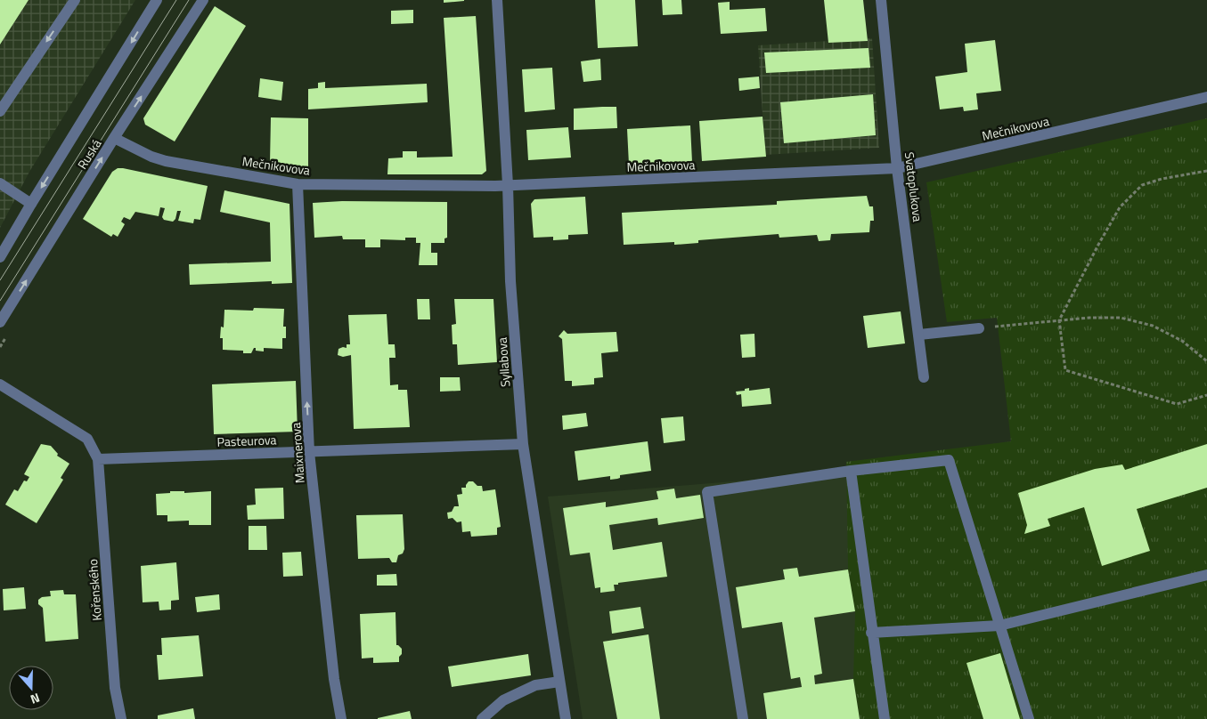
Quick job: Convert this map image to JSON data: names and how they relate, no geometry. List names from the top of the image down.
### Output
{
  "streets": {
    "street": [
      "Mečnikovova",
      "Ruská",
      "Svatoplukova",
      "Syllabova",
      "Pasteurova",
      "Maixnerova",
      "Kořenského"
    ]
  },
  "crossings": [
    ["Mečnikovova", "Ruská"],
    ["Mečnikovova", "Svatoplukova"],
    ["Mečnikovova", "Syllabova"],
    ["Mečnikovova", "Maixnerova"],
    ["Syllabova", "Pasteurova"],
    ["Pasteurova", "Maixnerova"],
    ["Pasteurova", "Kořenského"]
  ],
  "one_way": ["Maixnerova"],
  "north": "bottom"
}
